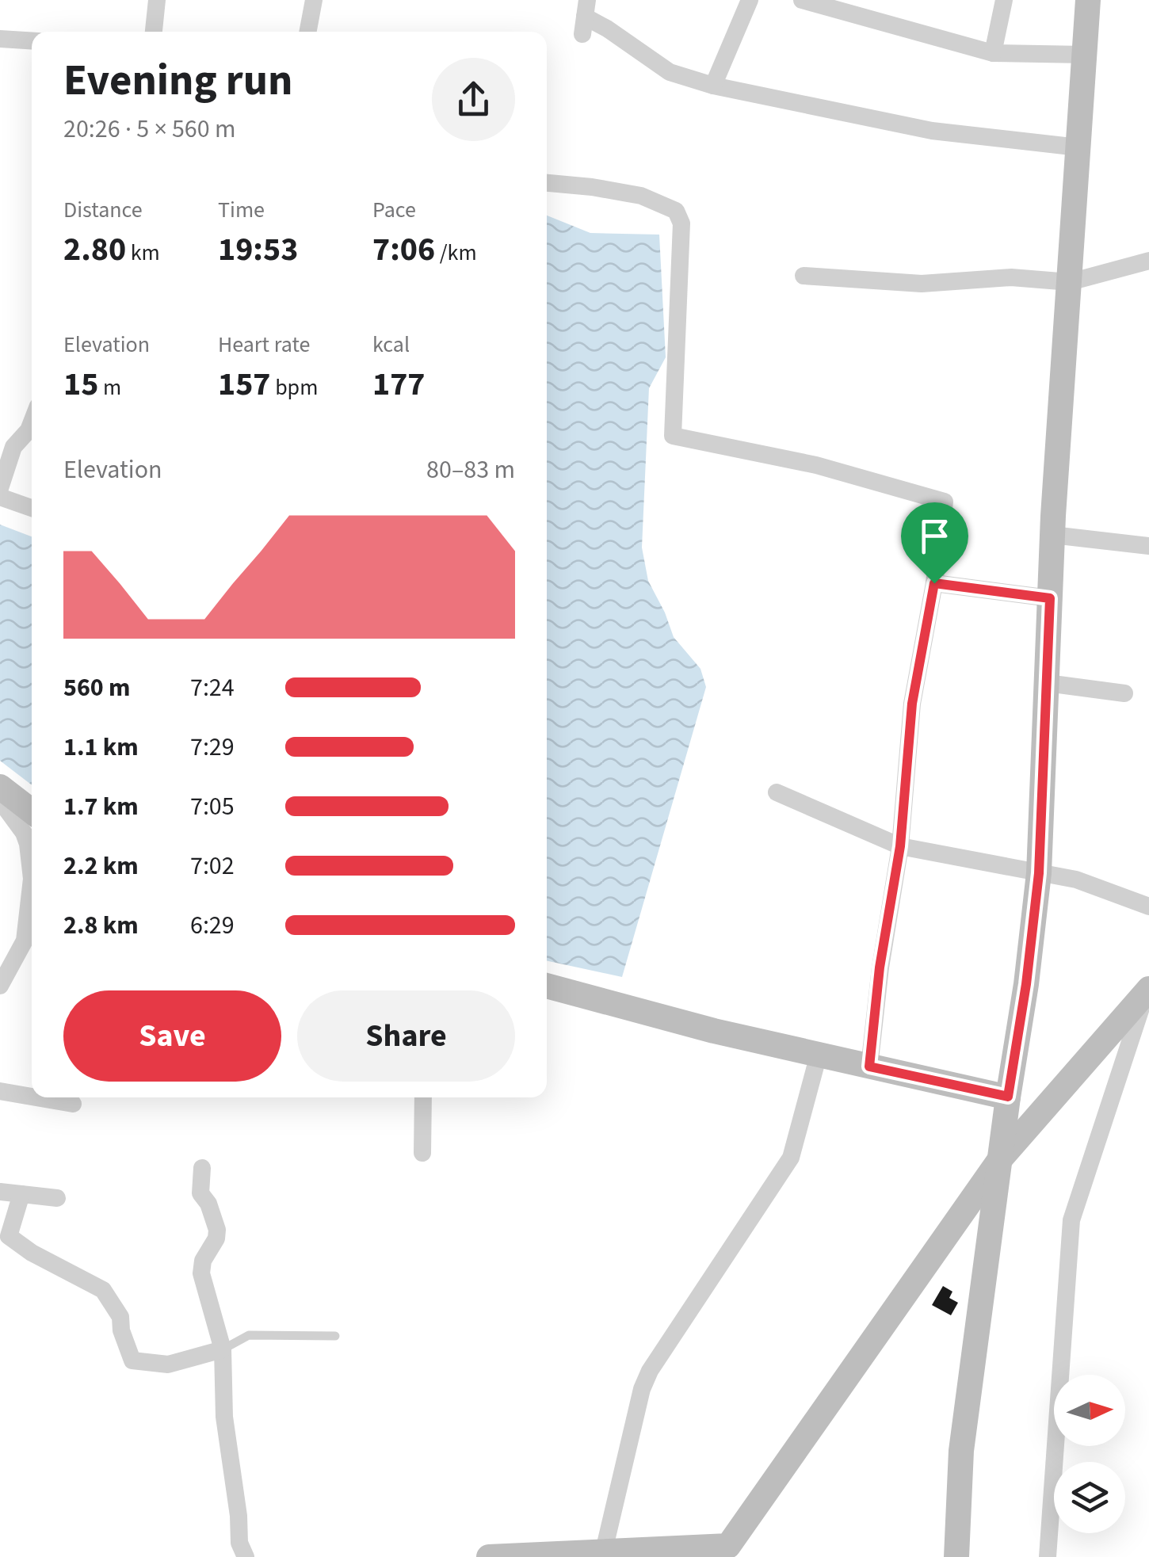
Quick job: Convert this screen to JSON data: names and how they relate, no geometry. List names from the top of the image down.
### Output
{
  "north": "right",
  "page": {
    "heading": ["Evening run", "20:26 · 5 × 560 m"],
    "stats": [
      ["Distance", "2.80 km"],
      ["Time", "19:53"],
      ["Pace", "7:06 /km"],
      ["Elevation", "15 m"],
      ["Heart rate", "157 bpm"],
      ["kcal", "177"]
    ],
    "chart": ["Elevation", "80–83 m"],
    "list": [
      {
        "name": "560 m",
        "note": "7:24"
      },
      {
        "name": "1.1 km",
        "note": "7:29"
      },
      {
        "name": "1.7 km",
        "note": "7:05"
      },
      {
        "name": "2.2 km",
        "note": "7:02"
      },
      {
        "name": "2.8 km",
        "note": "6:29"
      }
    ],
    "buttons": ["Save", "Share"]
  }
}
